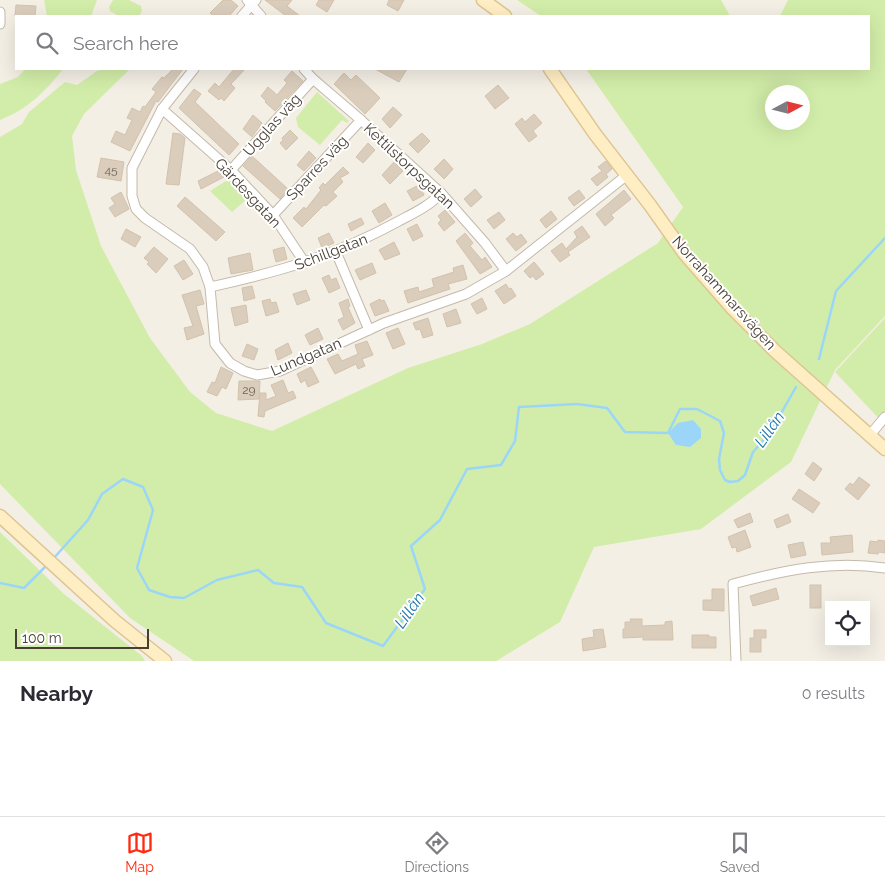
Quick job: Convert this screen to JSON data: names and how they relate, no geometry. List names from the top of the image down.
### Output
{
  "streets": {
    "street": [
      "Ugglas väg",
      "Kettilstorpsgatan",
      "Sparres väg",
      "Gärdesgatan",
      "Schillgatan",
      "Norrahammarsvägen",
      "Lundgatan"
    ]
  },
  "crossings": [
    ["Ugglas väg", "Kettilstorpsgatan"],
    ["Ugglas väg", "Gärdesgatan"],
    ["Kettilstorpsgatan", "Sparres väg"],
    ["Kettilstorpsgatan", "Schillgatan"],
    ["Kettilstorpsgatan", "Lundgatan"],
    ["Sparres väg", "Gärdesgatan"],
    ["Gärdesgatan", "Schillgatan"],
    ["Gärdesgatan", "Lundgatan"],
    ["Schillgatan", "Lundgatan"],
    ["Norrahammarsvägen", "Lundgatan"]
  ],
  "water": ["Lillån"],
  "house_numbers": ["45", "29"],
  "scale_bar": "100 m",
  "north": "right",
  "page": {
    "search": "Search here",
    "scale": "100 m",
    "heading": ["Nearby", "0 results"],
    "nav": ["Map", "Directions", "Saved"]
  }
}
